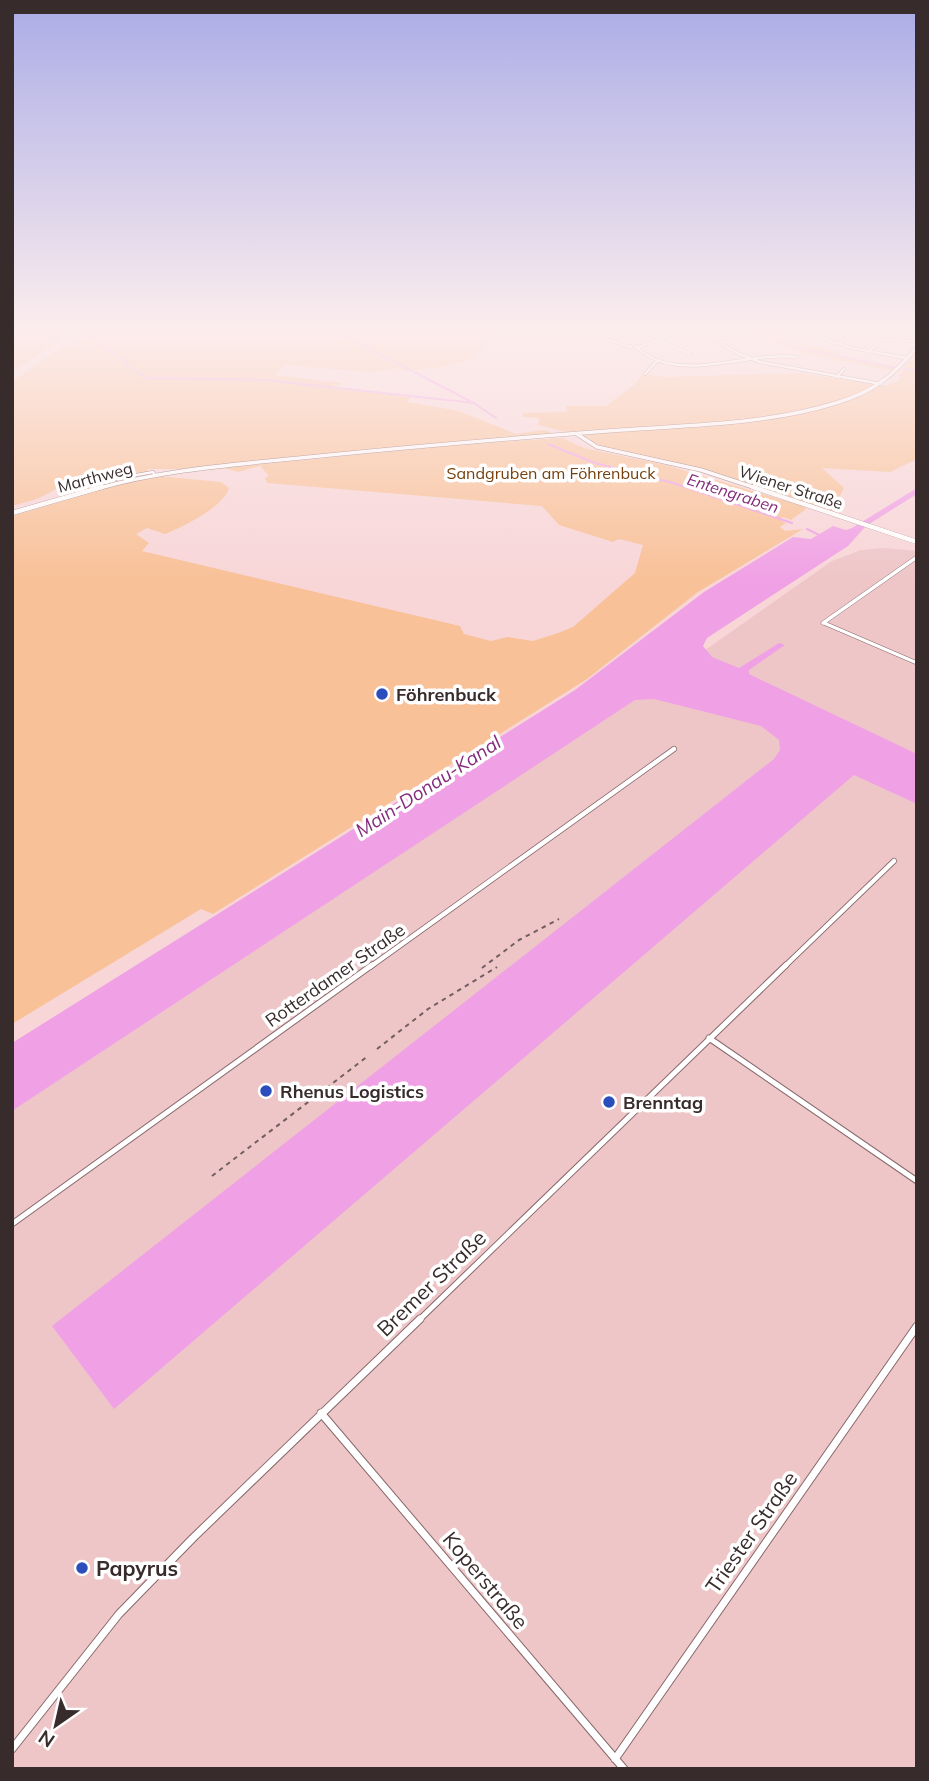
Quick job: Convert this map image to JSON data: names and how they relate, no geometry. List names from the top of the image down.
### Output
{
  "streets": {
    "main road": ["Marthweg", "Wiener Straße"],
    "street": [
      "Rotterdamer Straße",
      "Bremer Straße",
      "Triester Straße",
      "Koperstraße"
    ]
  },
  "crossings": [
    ["Marthweg", "Wiener Straße"],
    ["Bremer Straße", "Koperstraße"],
    ["Triester Straße", "Koperstraße"]
  ],
  "water": ["Entengraben", "Main-Donau-Kanal"],
  "parks": ["Sandgruben am Föhrenbuck"],
  "places": [
    "Föhrenbuck",
    "Rhenus Logistics",
    "Brenntag",
    "Papyrus"
  ],
  "north": "bottom left"
}
